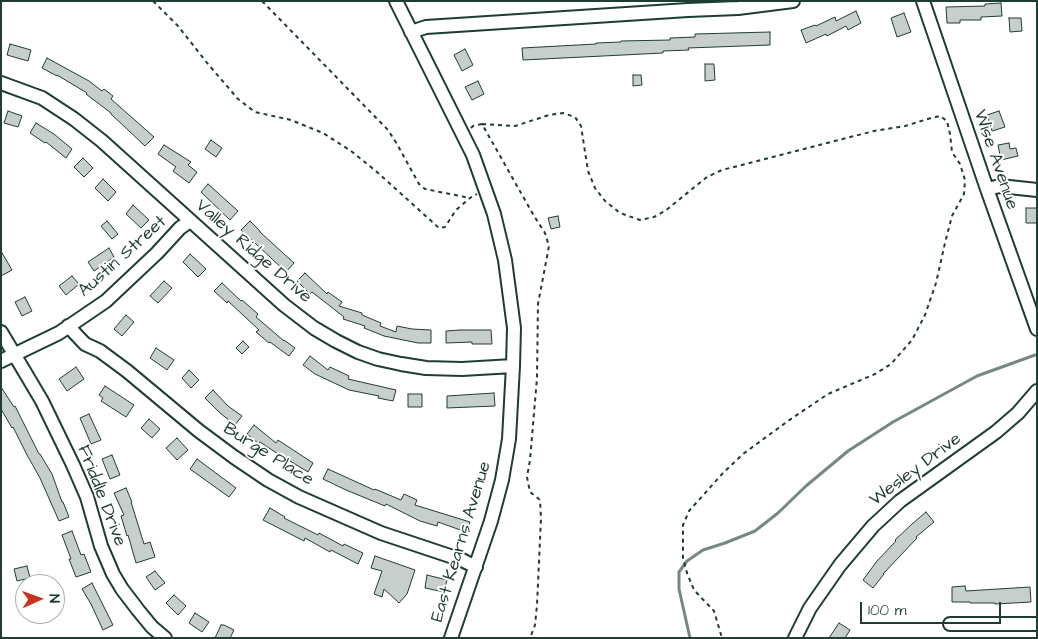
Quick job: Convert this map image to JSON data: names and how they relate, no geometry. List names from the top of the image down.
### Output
{
  "streets": {
    "street": [
      "Wise Avenue",
      "Valley Ridge Drive",
      "Austin Street",
      "Burge Place",
      "Wesley Drive",
      "Friddle Drive",
      "East Kearns Avenue"
    ]
  },
  "crossings": [
    ["Valley Ridge Drive", "Austin Street"],
    ["Valley Ridge Drive", "East Kearns Avenue"],
    ["Austin Street", "Burge Place"],
    ["Austin Street", "Friddle Drive"],
    ["Burge Place", "East Kearns Avenue"]
  ],
  "scale_bar": "100 m",
  "north": "right"
}
